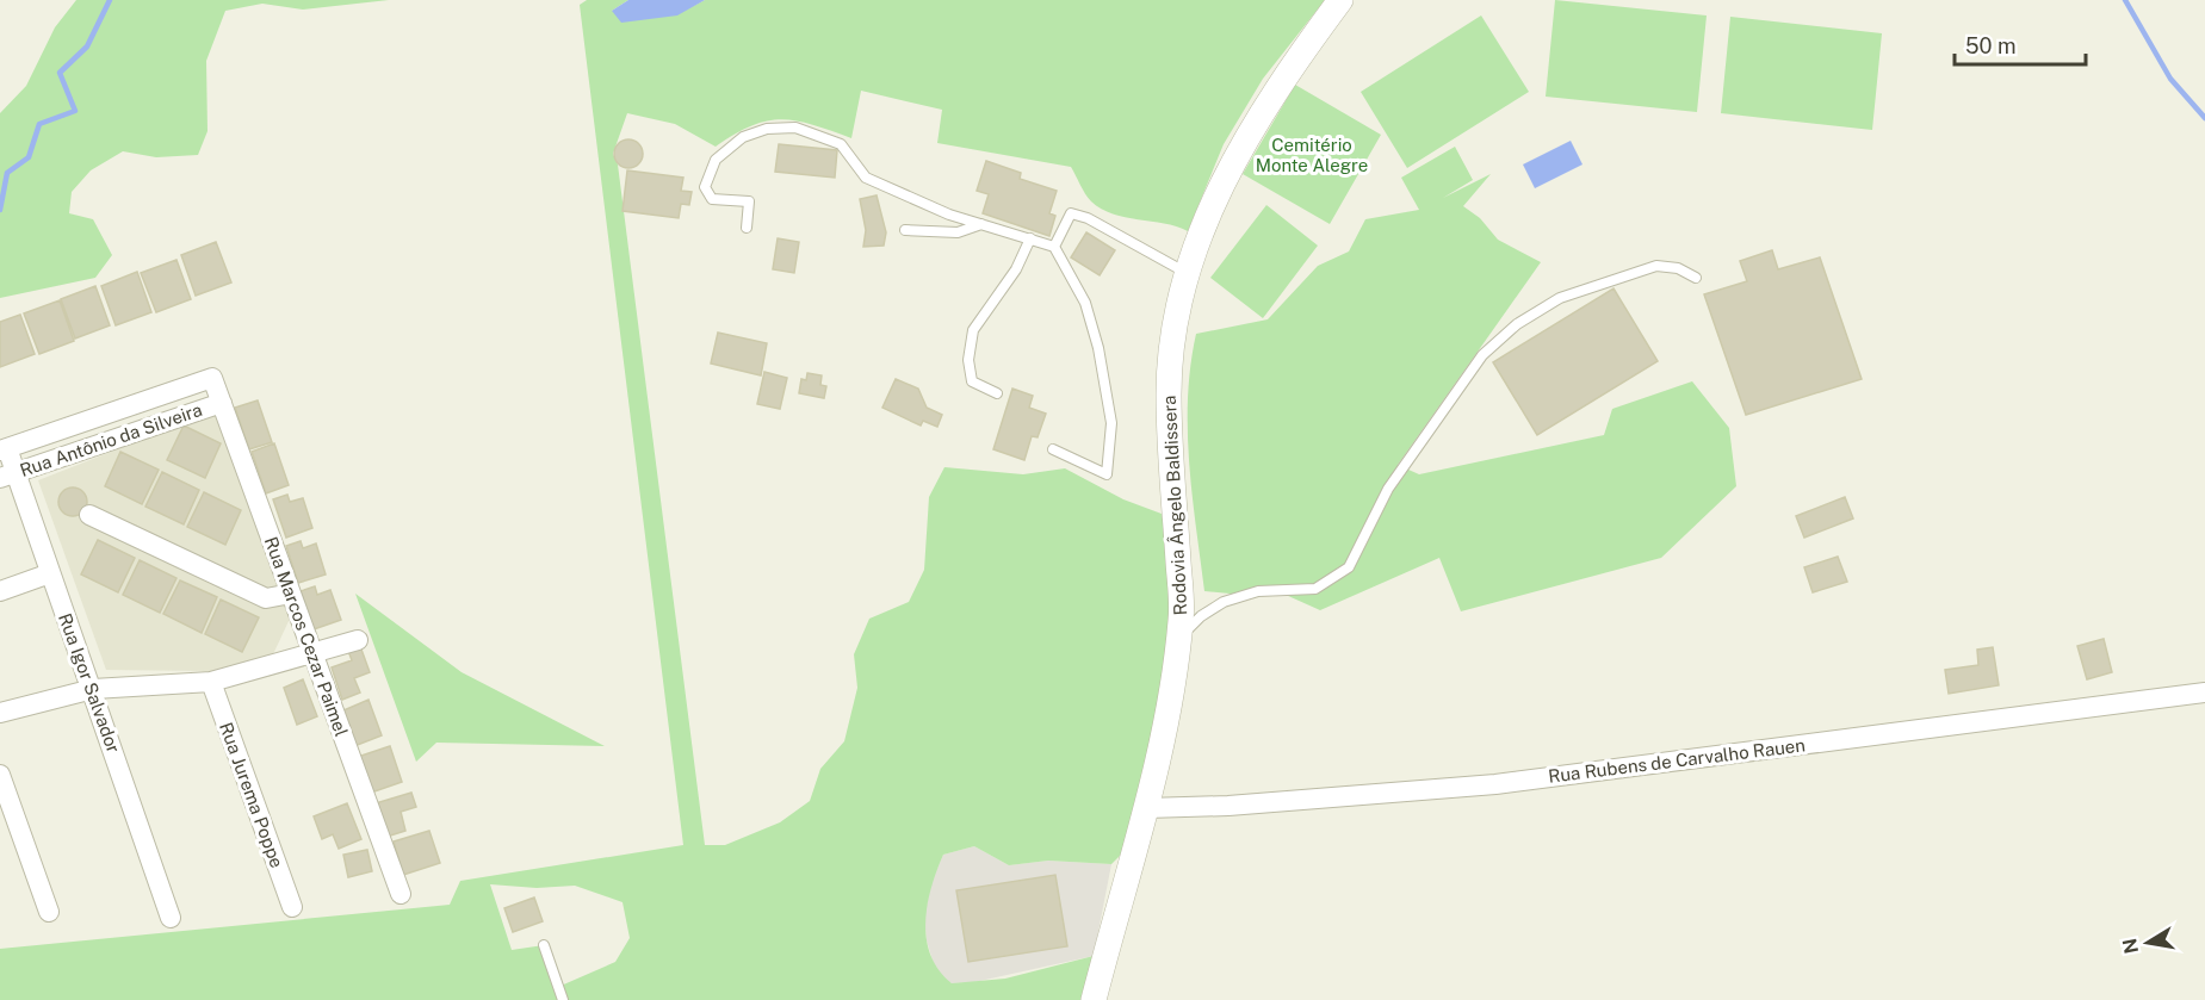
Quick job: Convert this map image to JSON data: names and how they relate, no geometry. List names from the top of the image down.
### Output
{
  "streets": {
    "street": [
      "Rua Antônio da Silveira",
      "Rodovia Ângelo Baldissera",
      "Rua Marcos Cezar Paimel",
      "Rua Igor Salvador",
      "Rua Rubens de Carvalho Rauen",
      "Rua Jurema Poppe"
    ]
  },
  "crossings": [
    ["Rua Antônio da Silveira", "Rua Marcos Cezar Paimel"],
    ["Rua Antônio da Silveira", "Rua Igor Salvador"],
    ["Rodovia Ângelo Baldissera", "Rua Rubens de Carvalho Rauen"]
  ],
  "parks": ["Cemitério Monte Alegre"],
  "scale_bar": "50 m",
  "north": "left"
}
